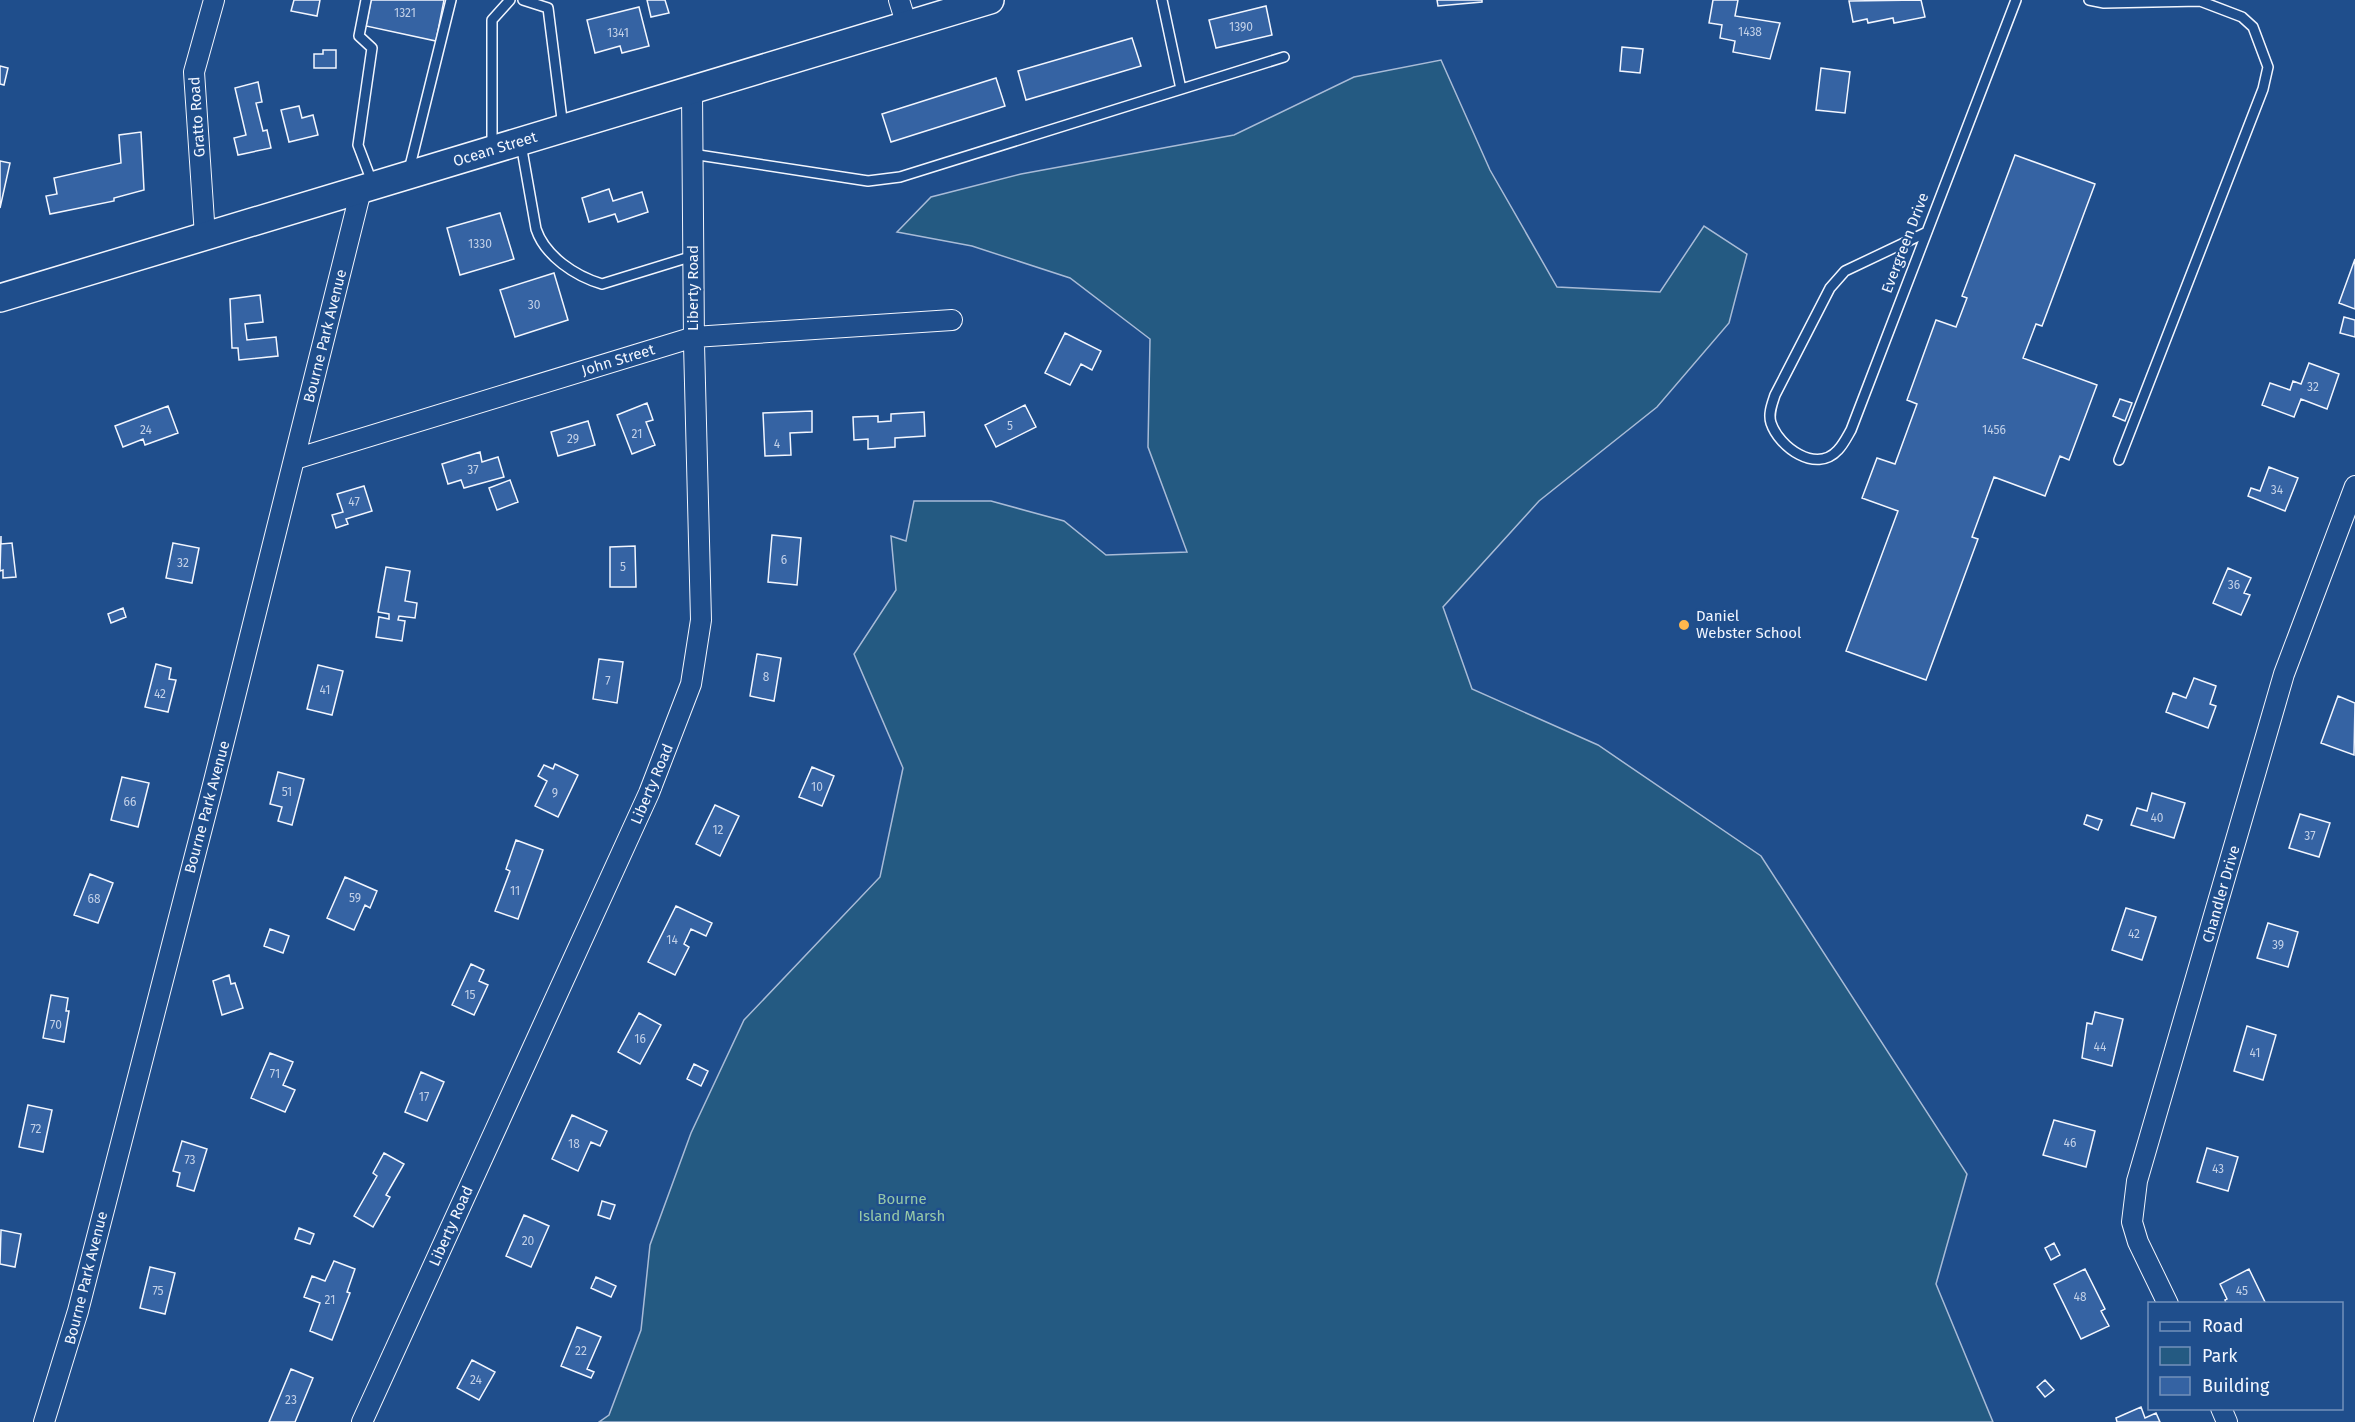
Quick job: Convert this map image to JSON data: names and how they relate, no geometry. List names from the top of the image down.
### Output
{
  "streets": {
    "main road": ["Ocean Street"],
    "street": [
      "Gratto Road",
      "Liberty Road",
      "Bourne Park Avenue",
      "John Street",
      "Chandler Drive"
    ],
    "lane": ["Evergreen Drive"]
  },
  "crossings": [
    ["Gratto Road", "Ocean Street"],
    ["Ocean Street", "Liberty Road"],
    ["Ocean Street", "Bourne Park Avenue"],
    ["Liberty Road", "John Street"],
    ["Bourne Park Avenue", "John Street"]
  ],
  "parks": ["Bourne Island Marsh"],
  "places": ["Daniel Webster School"],
  "house_numbers": [
    "1321",
    "1390",
    "1438",
    "1341",
    "1330",
    "30",
    "32",
    "5",
    "24",
    "1456",
    "21",
    "29",
    "4",
    "37",
    "34",
    "47",
    "6",
    "32",
    "5",
    "36",
    "8",
    "7",
    "41",
    "42",
    "10",
    "51",
    "9",
    "66",
    "40",
    "12",
    "37",
    "11",
    "59",
    "68",
    "42",
    "14",
    "39",
    "15",
    "70",
    "16",
    "44",
    "41",
    "71",
    "17",
    "72",
    "46",
    "18",
    "73",
    "43",
    "20",
    "75",
    "45",
    "48",
    "21",
    "22",
    "24",
    "23"
  ],
  "legend": ["Road", "Park", "Building"]
}
